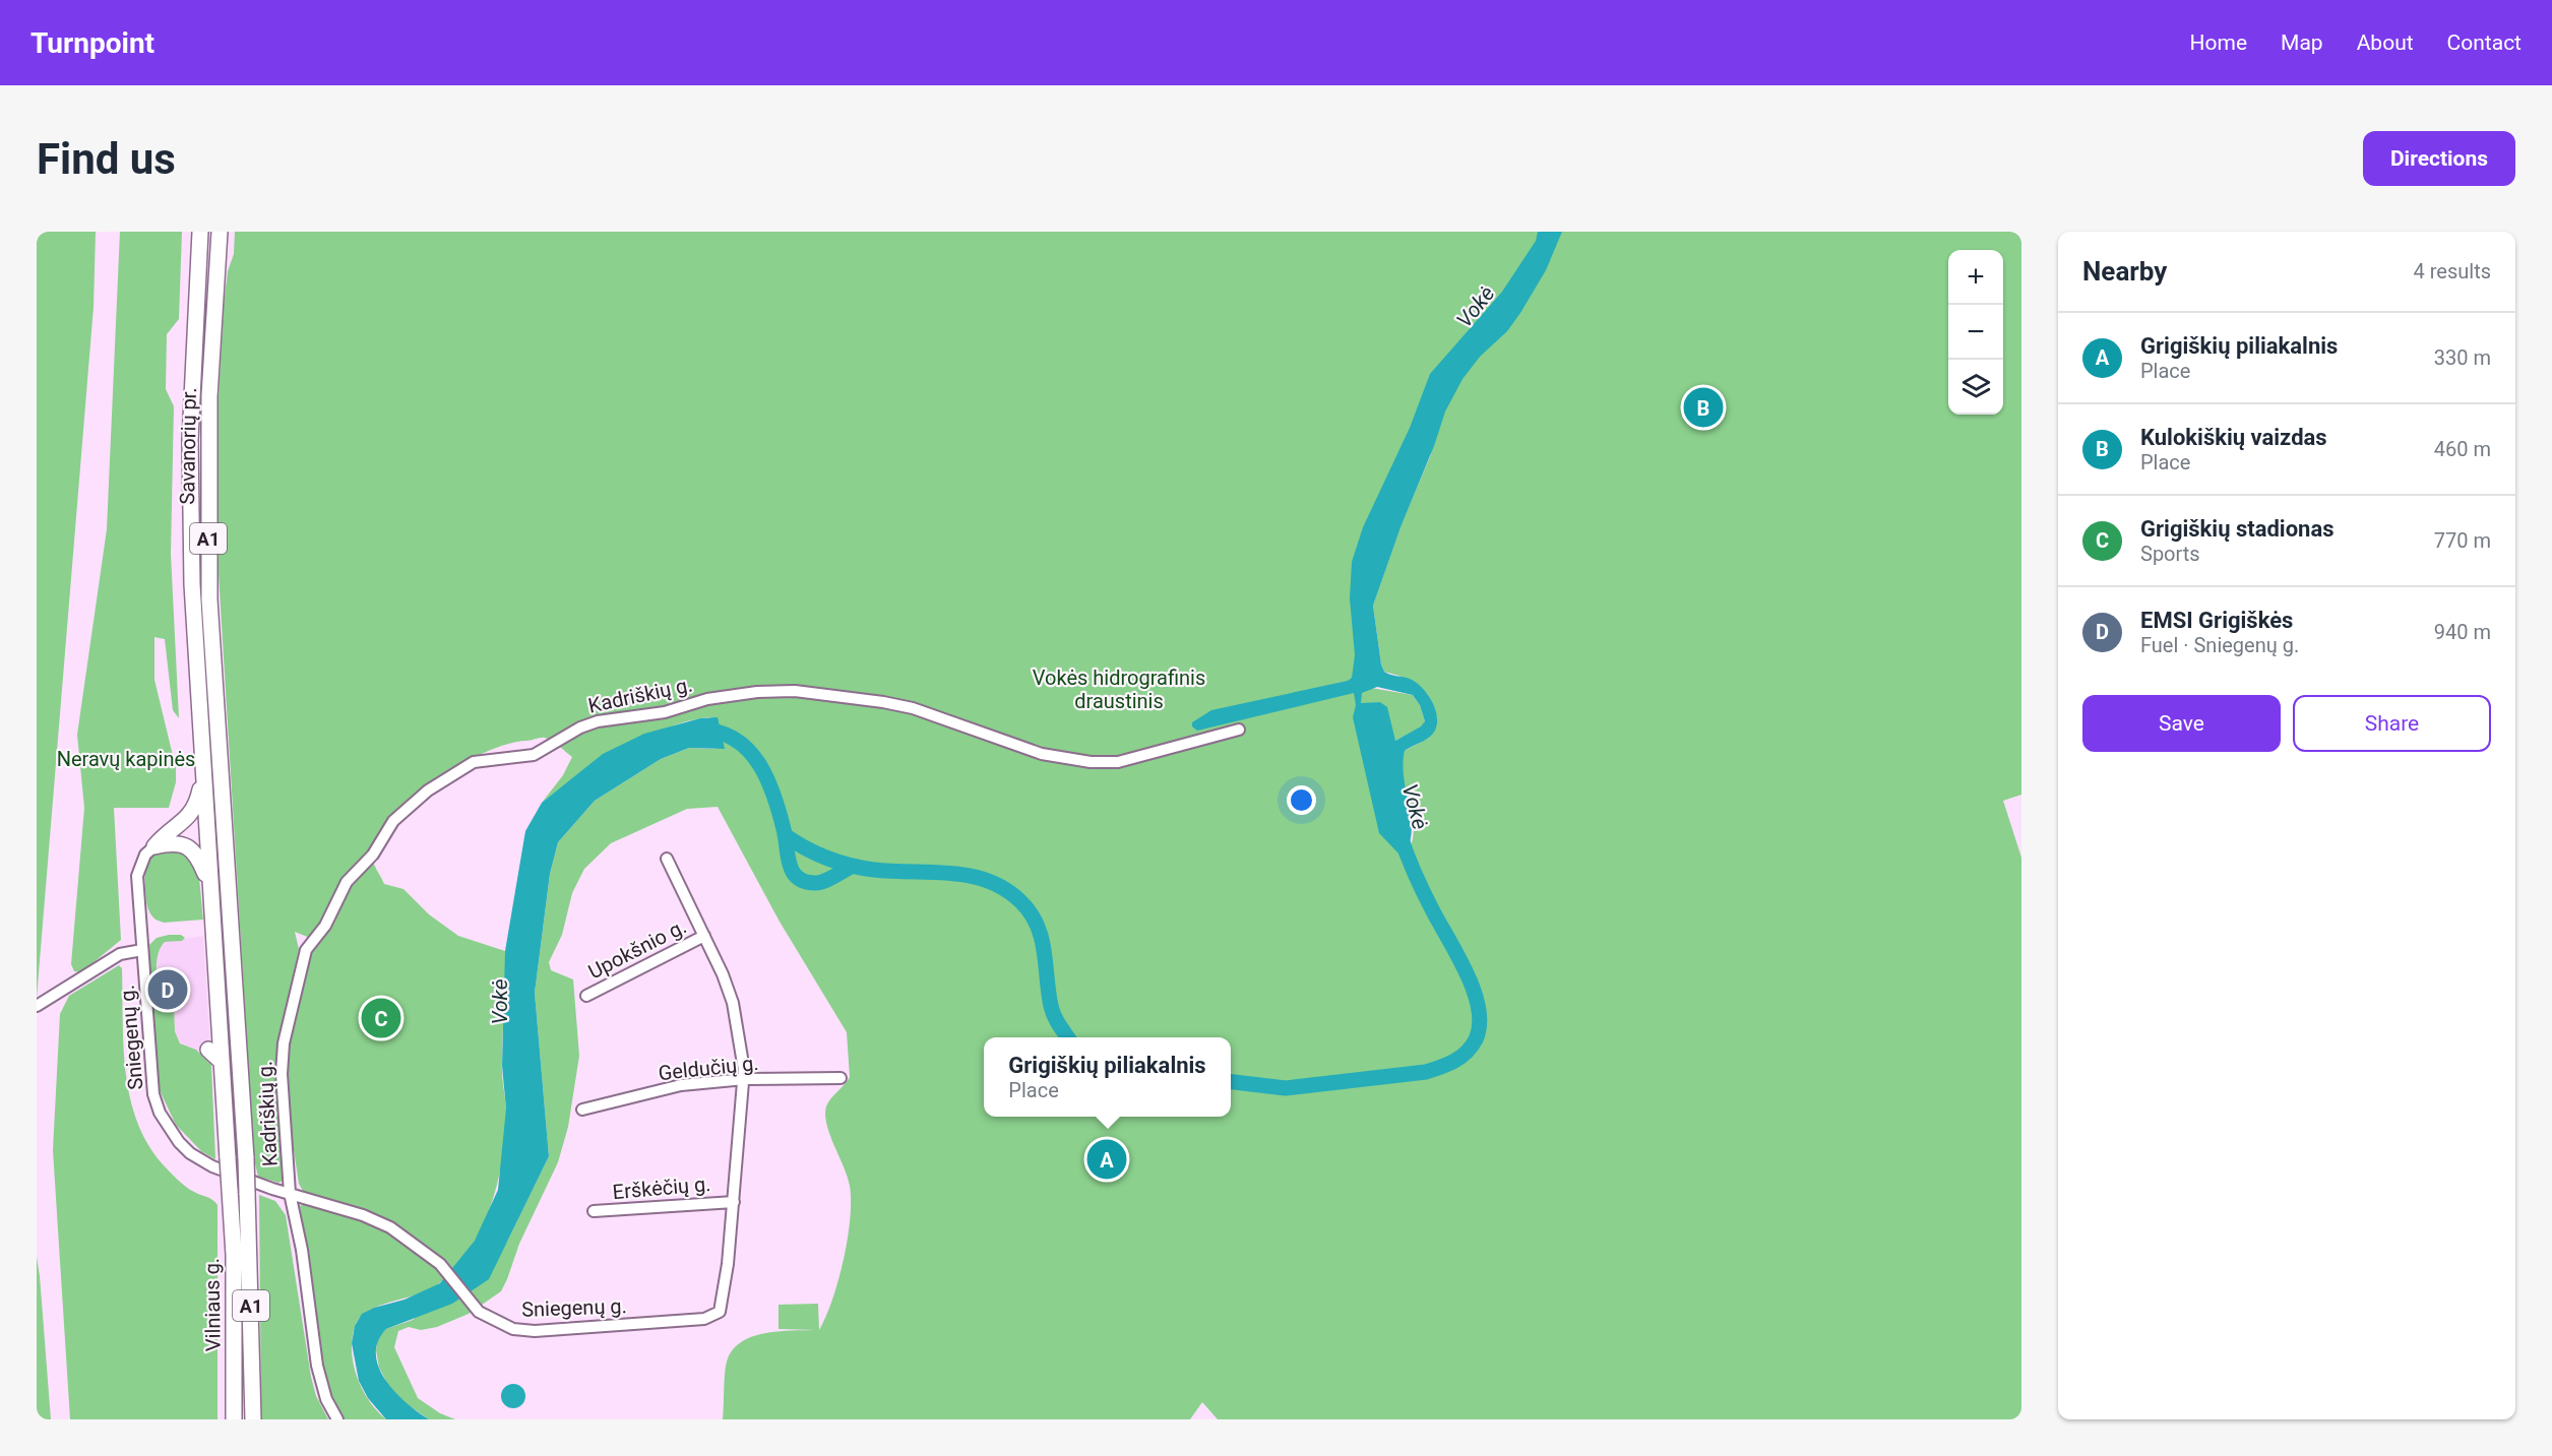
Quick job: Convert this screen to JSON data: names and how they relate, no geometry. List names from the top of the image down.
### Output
{
  "streets": {
    "highway": ["Savanorių pr.", "A1", "Vilniaus g."],
    "street": [
      "Kadriškių g.",
      "Upokšnio g.",
      "Sniegenų g.",
      "Geldučių g.",
      "Erškėčių g."
    ]
  },
  "crossings": [
    ["Savanorių pr.", "Vilniaus g."],
    ["A1", "Vilniaus g."],
    ["Kadriškių g.", "Sniegenų g."],
    ["Upokšnio g.", "Sniegenų g."],
    ["Sniegenų g.", "Geldučių g."],
    ["Sniegenų g.", "Erškėčių g."]
  ],
  "water": ["Vokė"],
  "parks": ["Vokės hidrografinis draustinis", "Neravų kapinės"],
  "page": {
    "header": "Turnpoint",
    "nav": [
      "Home",
      "Map",
      "About",
      "Contact"
    ],
    "buttons": [
      "Directions",
      ["Save", "Share"]
    ],
    "title": "Find us",
    "heading": ["Nearby", "4 results"],
    "map_buttons": ["+", "−"],
    "list": [
      {
        "mark": "A",
        "name": "Grigiškių piliakalnis",
        "note": "Place",
        "value": "330 m"
      },
      {
        "mark": "B",
        "name": "Kulokiškių vaizdas",
        "note": "Place",
        "value": "460 m"
      },
      {
        "mark": "C",
        "name": "Grigiškių stadionas",
        "note": "Sports",
        "value": "770 m"
      },
      {
        "mark": "D",
        "name": "EMSI Grigiškės",
        "note": "Fuel · Sniegenų g.",
        "value": "940 m"
      }
    ],
    "pins": [
      "B",
      "D",
      "C",
      "A"
    ],
    "popup": ["Grigiškių piliakalnis", "Place"]
  }
}
